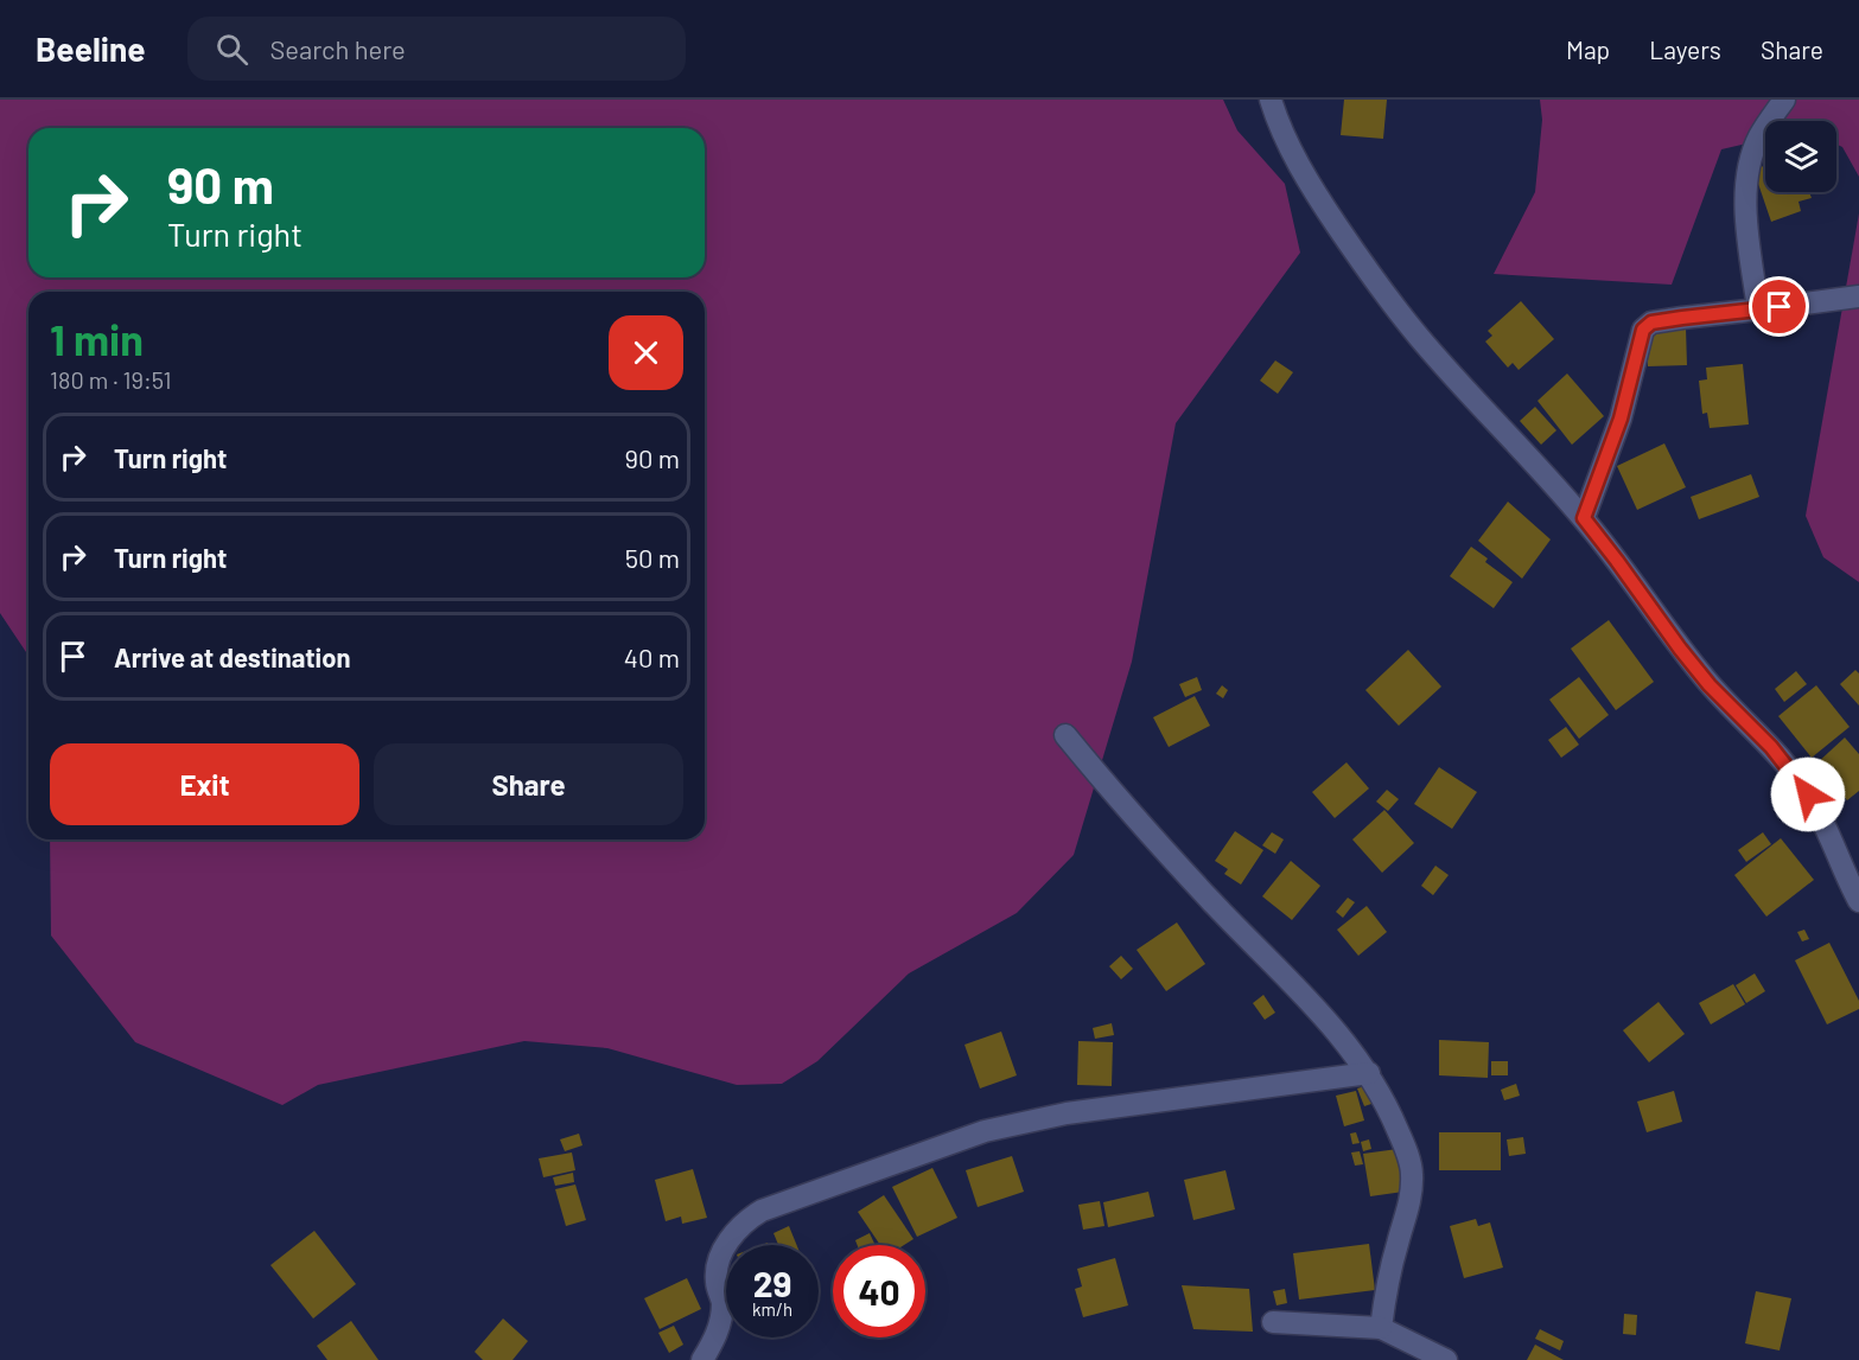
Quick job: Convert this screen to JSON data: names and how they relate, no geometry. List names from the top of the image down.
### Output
{
  "page": {
    "header": "Beeline",
    "search": "Search here",
    "nav": ["Map", "Layers", "Share"],
    "turn": ["90 m", "Turn right"],
    "heading": ["1 min", "180 m · 19:51"],
    "list": [
      {
        "name": "Turn right",
        "value": "90 m"
      },
      {
        "name": "Turn right",
        "value": "50 m"
      },
      {
        "name": "Arrive at destination",
        "value": "40 m"
      }
    ],
    "buttons": ["Exit", "Share"],
    "speed": "29 km/h",
    "limit": "40"
  }
}
